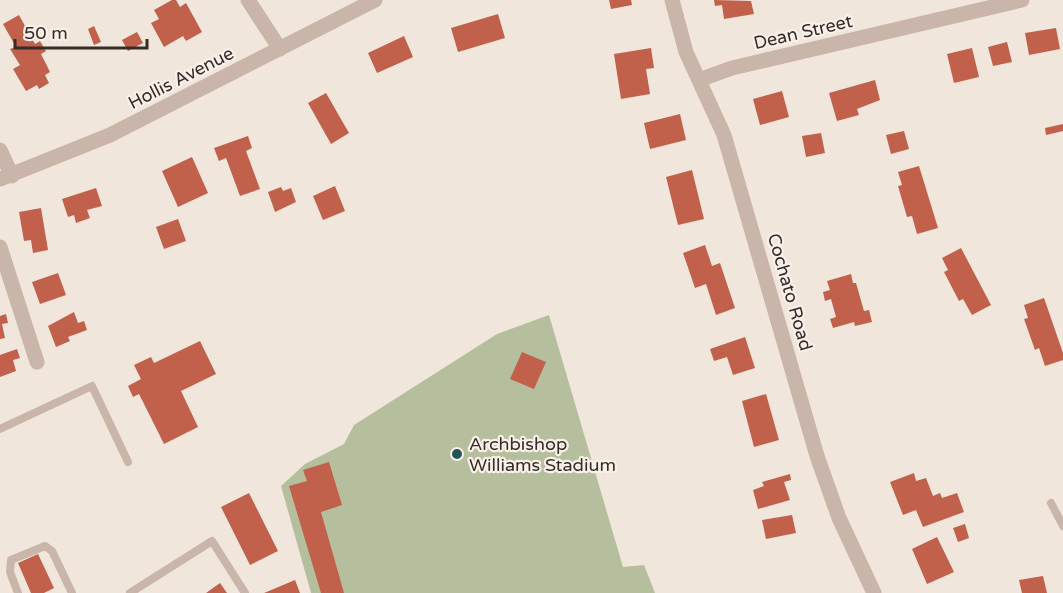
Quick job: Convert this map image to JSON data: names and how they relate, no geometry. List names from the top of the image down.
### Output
{
  "streets": {
    "street": ["Dean Street", "Hollis Avenue", "Cochato Road"]
  },
  "crossings": [
    ["Dean Street", "Cochato Road"]
  ],
  "places": ["Archbishop Williams Stadium"],
  "scale_bar": "50 m"
}
